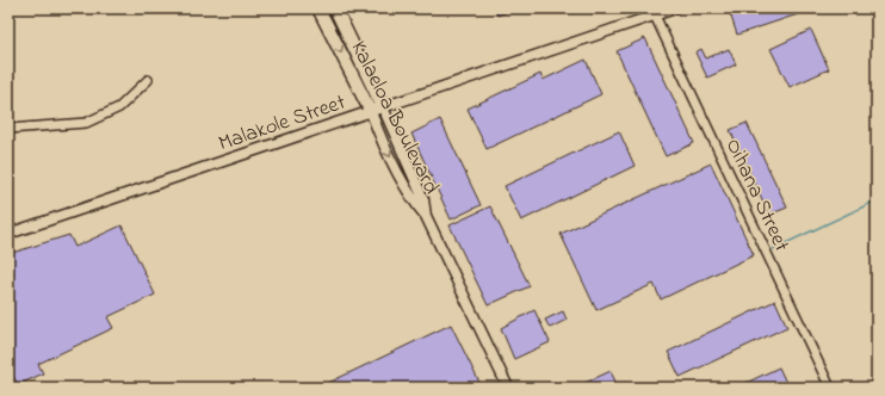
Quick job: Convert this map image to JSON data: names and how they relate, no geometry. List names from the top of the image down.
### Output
{
  "streets": {
    "main road": ["Kalaeloa Boulevard"],
    "street": ["Malakole Street", "Oihana Street"]
  },
  "crossings": [
    ["Kalaeloa Boulevard", "Malakole Street"],
    ["Malakole Street", "Oihana Street"]
  ]
}
